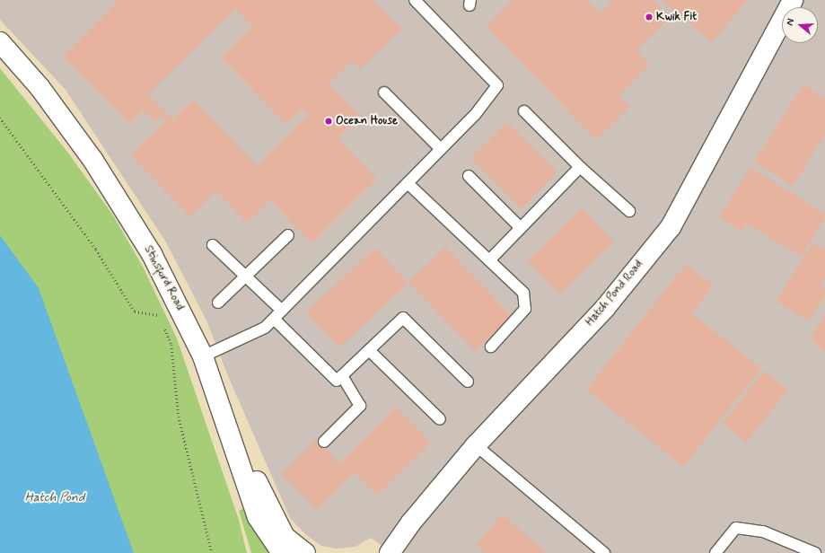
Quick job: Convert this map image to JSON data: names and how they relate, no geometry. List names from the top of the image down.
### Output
{
  "streets": {
    "street": ["Stinsford Road", "Hatch Pond Road"]
  },
  "water": ["Hatch Pond"],
  "places": ["Kwik Fit", "Ocean House"],
  "north": "left"
}
